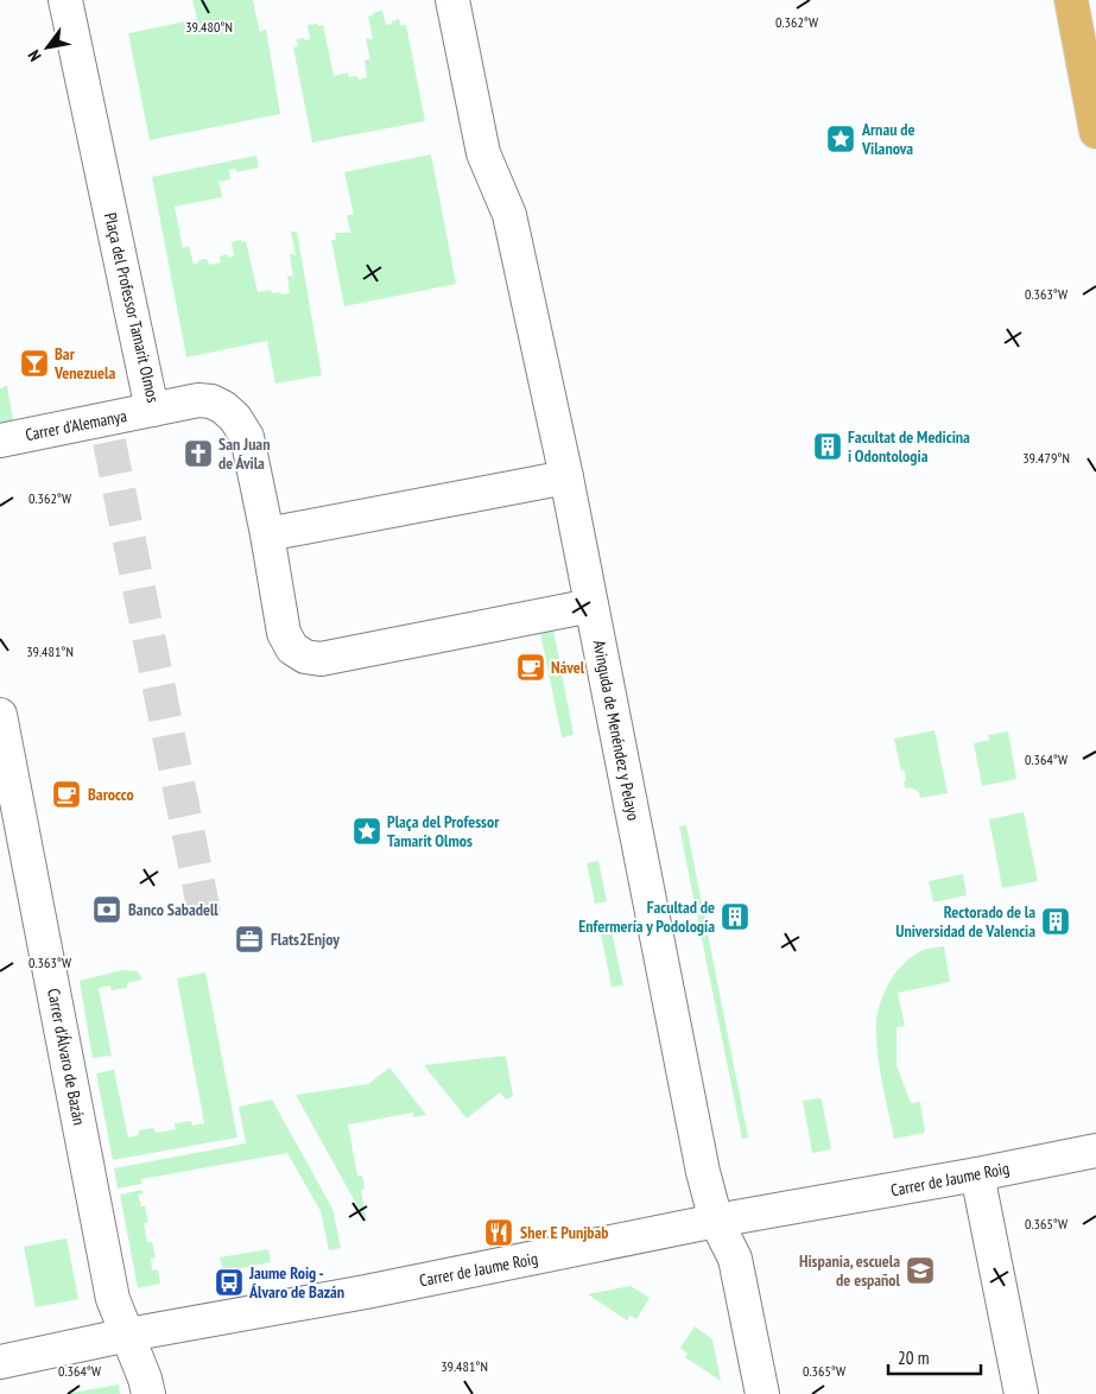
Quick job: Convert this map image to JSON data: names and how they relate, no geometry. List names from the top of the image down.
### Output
{
  "streets": {
    "street": [
      "Plaça del Professor Tamarit Olmos",
      "Carrer d'Alemanya",
      "Avinguda de Menéndez y Pelayo",
      "Carrer d'Álvaro de Bazán",
      "Carrer de Jaume Roig"
    ]
  },
  "crossings": [
    ["Plaça del Professor Tamarit Olmos", "Carrer d'Alemanya"],
    ["Plaça del Professor Tamarit Olmos", "Avinguda de Menéndez y Pelayo"],
    ["Avinguda de Menéndez y Pelayo", "Carrer de Jaume Roig"],
    ["Carrer d'Álvaro de Bazán", "Carrer de Jaume Roig"]
  ],
  "places": {
    "place": ["Arnau de Vilanova", "Plaça del Professor Tamarit Olmos"],
    "bar": ["Bar Venezuela"],
    "building": ["Facultat de Medicina i Odontologia", "Facultad de Enfermería y Podología", "Rectorado de la Universidad de Valencia"],
    "church": ["San Juan de Ávila"],
    "cafe": ["Nável", "Barocco"],
    "bank": ["Banco Sabadell"],
    "office": ["Flats2Enjoy"],
    "restaurant": ["Sher E Punjbab"],
    "school or university": ["Hispania, escuela de español"],
    "bus stop": ["Jaume Roig - Álvaro de Bazán"]
  },
  "scale_bar": "20 m",
  "north": "bottom left",
  "coordinates": [
    "0.362°W",
    "39.480°N",
    "0.363°W",
    "39.479°N",
    "39.481°N",
    "0.364°W",
    "0.365°W"
  ]
}
